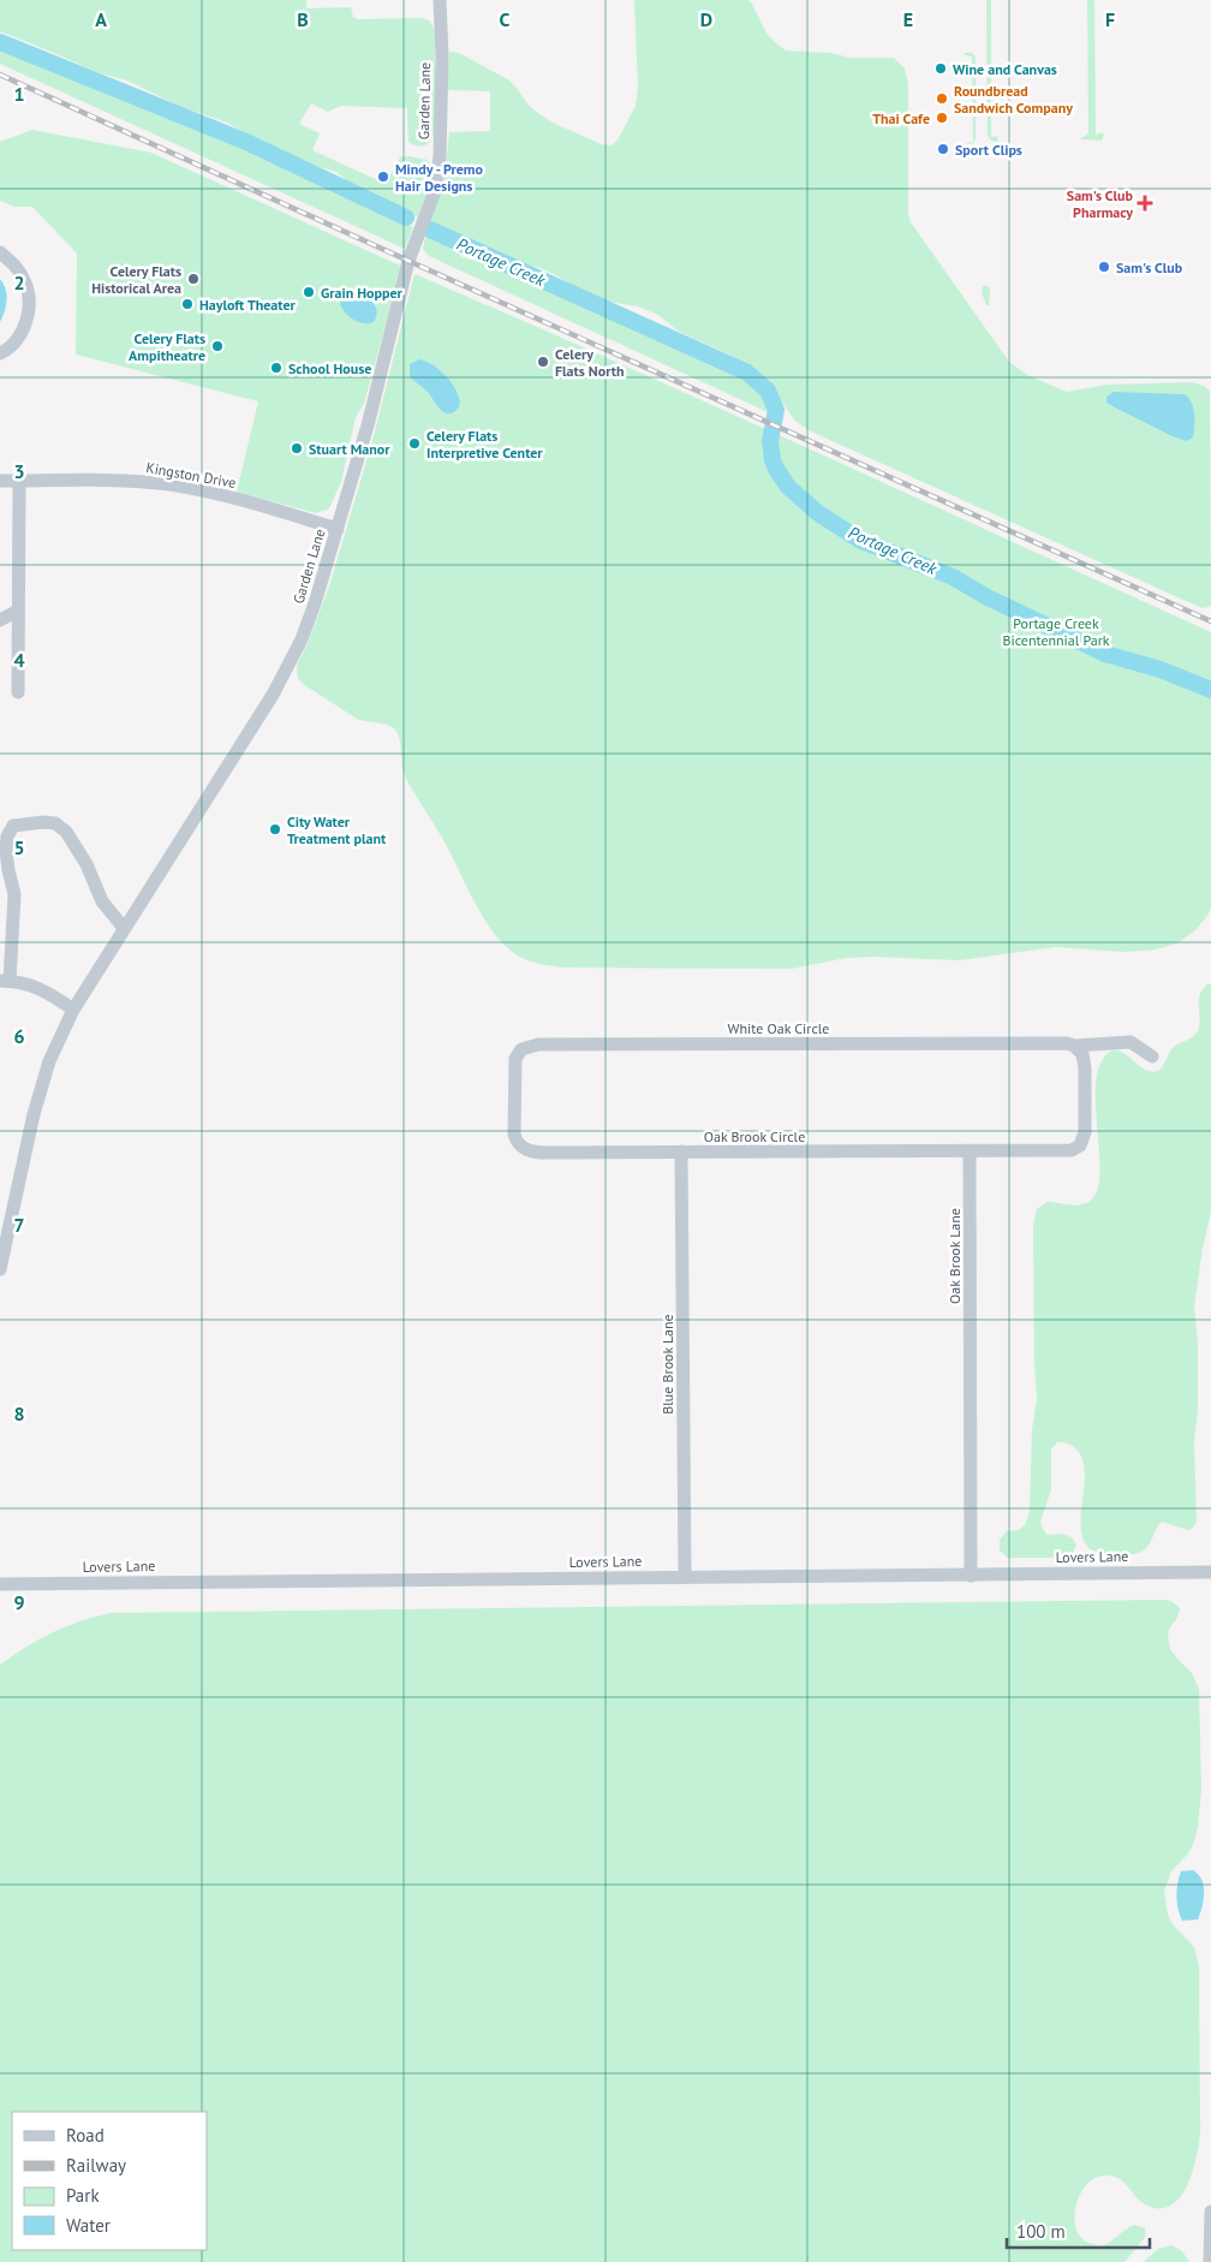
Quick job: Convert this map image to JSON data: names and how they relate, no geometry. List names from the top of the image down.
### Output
{
  "streets": {
    "street": [
      "Garden Lane",
      "Kingston Drive",
      "White Oak Circle",
      "Oak Brook Circle",
      "Oak Brook Lane",
      "Blue Brook Lane",
      "Lovers Lane"
    ]
  },
  "crossings": [
    ["Garden Lane", "Kingston Drive"],
    ["White Oak Circle", "Oak Brook Circle"],
    ["Oak Brook Circle", "Oak Brook Lane"],
    ["Oak Brook Circle", "Blue Brook Lane"],
    ["Oak Brook Lane", "Lovers Lane"],
    ["Blue Brook Lane", "Lovers Lane"]
  ],
  "water": ["Portage Creek"],
  "parks": ["Portage Creek Bicentennial Park"],
  "places": {
    "other": [
      "Wine and Canvas",
      "Roundbread Sandwich Company",
      "Thai Cafe",
      "Sport Clips",
      "Mindy - Premo Hair Designs",
      "Sam's Club",
      "Celery Flats Historical Area",
      "Grain Hopper",
      "Hayloft Theater",
      "Celery Flats Ampitheatre",
      "Celery Flats North",
      "School House",
      "Celery Flats Interpretive Center",
      "Stuart Manor",
      "City Water Treatment plant"
    ],
    "health": ["Sam's Club Pharmacy"]
  },
  "legend": [
    "Road",
    "Railway",
    "Park",
    "Water"
  ],
  "scale_bar": "100 m",
  "grid": {
    "columns": [
      "A",
      "B",
      "C",
      "D",
      "E",
      "F"
    ],
    "rows": [
      "1",
      "2",
      "3",
      "4",
      "5",
      "6",
      "7",
      "8",
      "9"
    ]
  }
}
